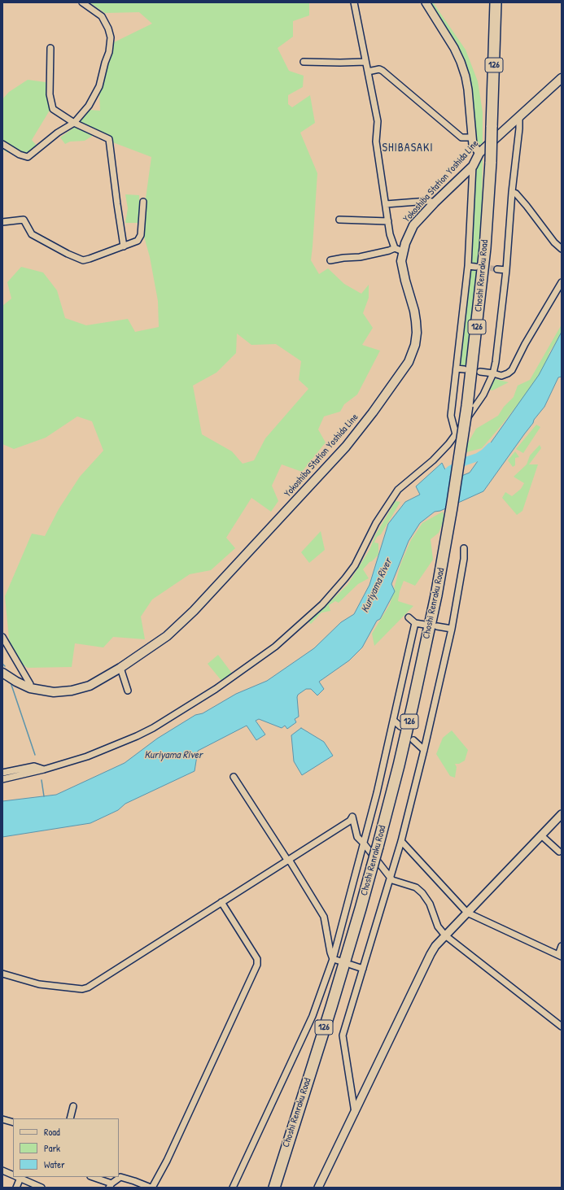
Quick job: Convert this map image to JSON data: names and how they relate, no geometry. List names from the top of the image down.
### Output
{
  "streets": {
    "highway": ["126", "Choshi Renraku Road"],
    "main road": ["Yokoshiba Station Yoshida Line"]
  },
  "districts": ["SHIBASAKI"],
  "water": ["Kuriyama River"],
  "legend": ["Road", "Park", "Water"]
}
